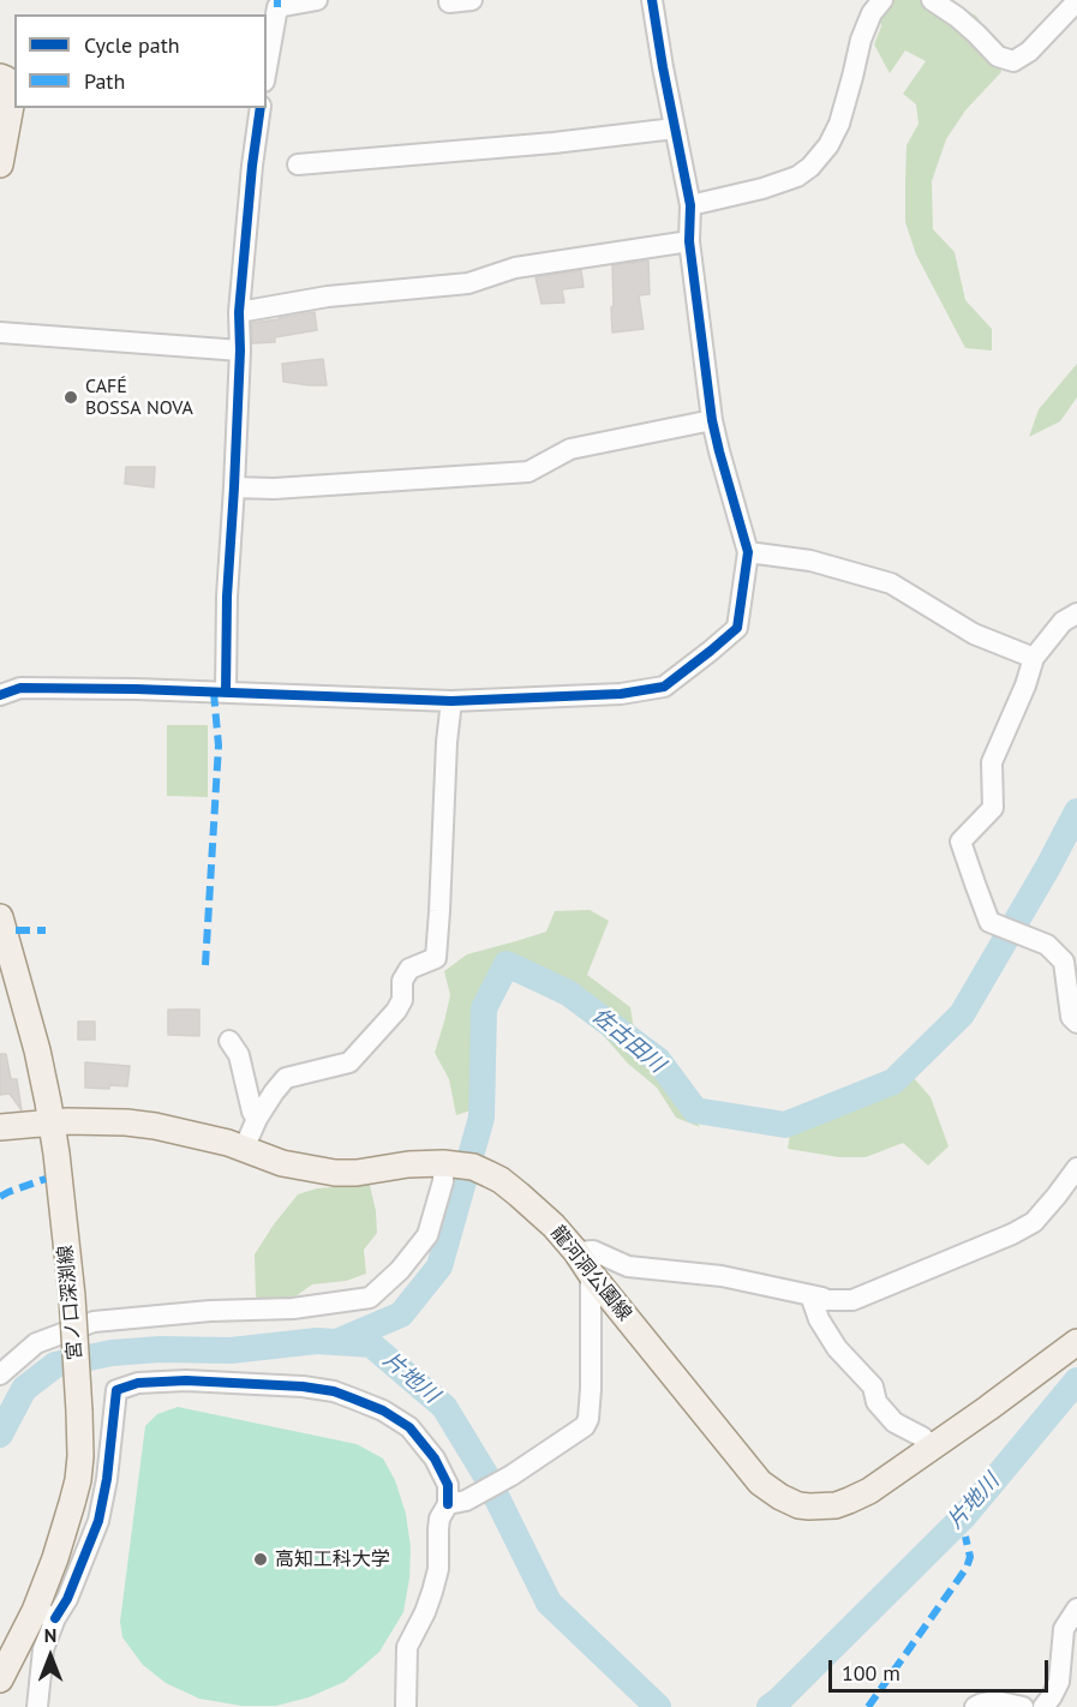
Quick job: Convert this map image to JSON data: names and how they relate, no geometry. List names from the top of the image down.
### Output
{
  "streets": {
    "main road": ["龍河洞公園線", "宮ノ口深渕線"]
  },
  "crossings": [
    ["龍河洞公園線", "宮ノ口深渕線"]
  ],
  "water": ["佐古田川", "片地川"],
  "places": ["CAFÉ BOSSA NOVA", "高知工科大学"],
  "legend": ["Cycle path", "Path"],
  "scale_bar": "100 m",
  "north": "top"
}
